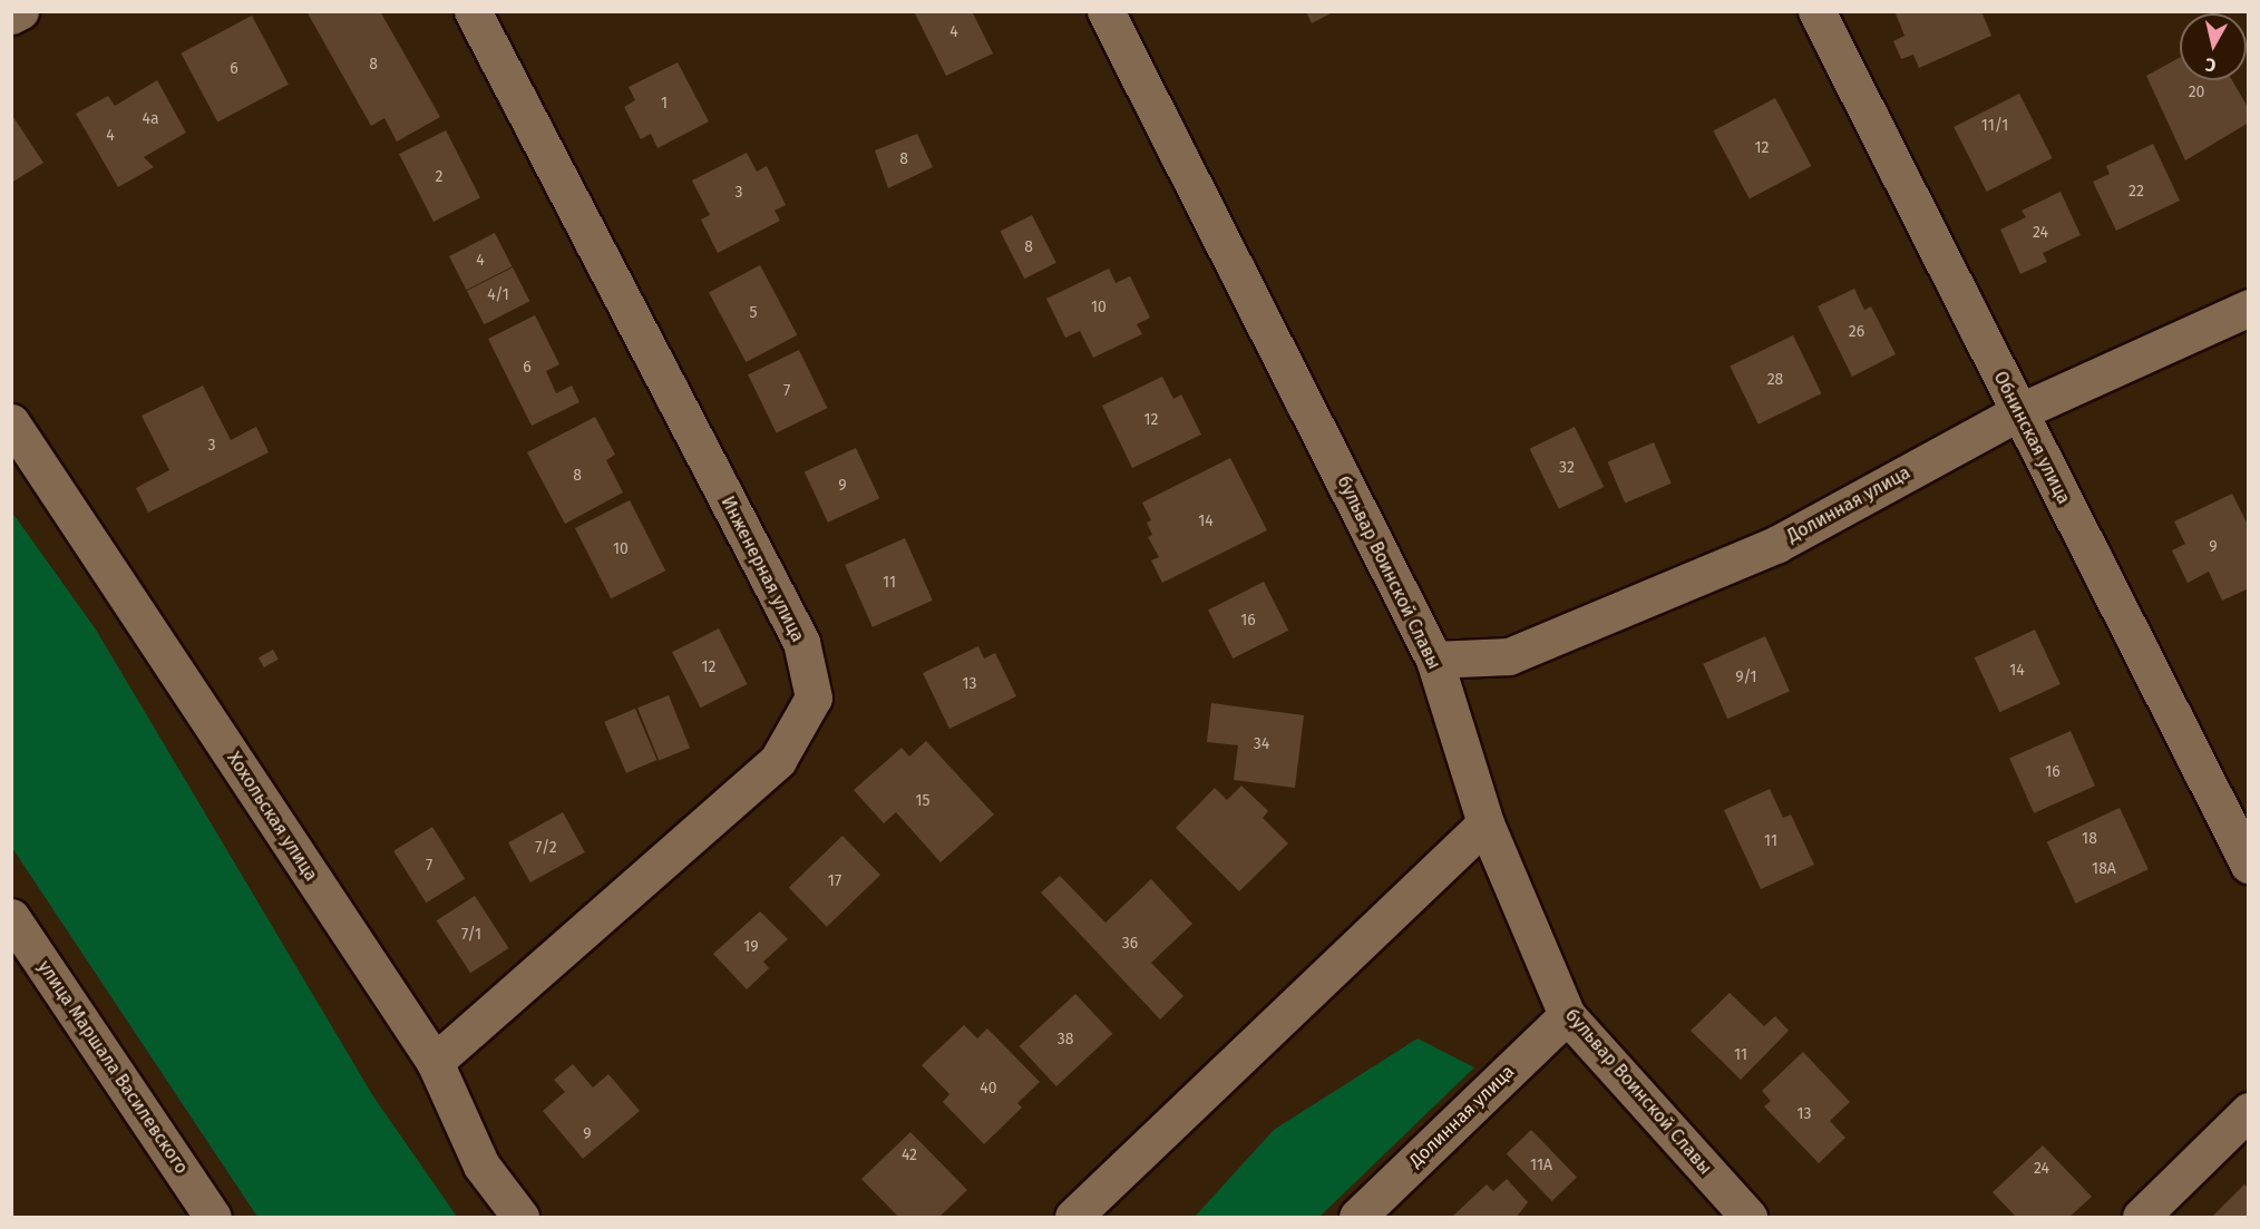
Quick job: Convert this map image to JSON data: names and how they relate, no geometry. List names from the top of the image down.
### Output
{
  "streets": {
    "street": [
      "Обнинская улица",
      "Долинная улица",
      "Инженерная улица",
      "бульвар Воинской Славы",
      "Хохольская улица",
      "улица Маршала Василевского"
    ]
  },
  "crossings": [
    ["Обнинская улица", "Долинная улица"],
    ["Долинная улица", "бульвар Воинской Славы"],
    ["Инженерная улица", "Хохольская улица"]
  ],
  "house_numbers": [
    "4",
    "8",
    "6",
    "20",
    "1",
    "4а",
    "11/1",
    "4",
    "12",
    "8",
    "2",
    "22",
    "3",
    "24",
    "8",
    "4",
    "4/1",
    "10",
    "5",
    "26",
    "6",
    "28",
    "7",
    "12",
    "3",
    "32",
    "8",
    "9",
    "14",
    "9",
    "10",
    "11",
    "16",
    "12",
    "14",
    "9/1",
    "13",
    "34",
    "16",
    "15",
    "18",
    "11",
    "7/2",
    "7",
    "18А",
    "17",
    "7/1",
    "36",
    "19",
    "38",
    "11",
    "40",
    "13",
    "9",
    "42",
    "11А",
    "24"
  ],
  "north": "bottom"
}
